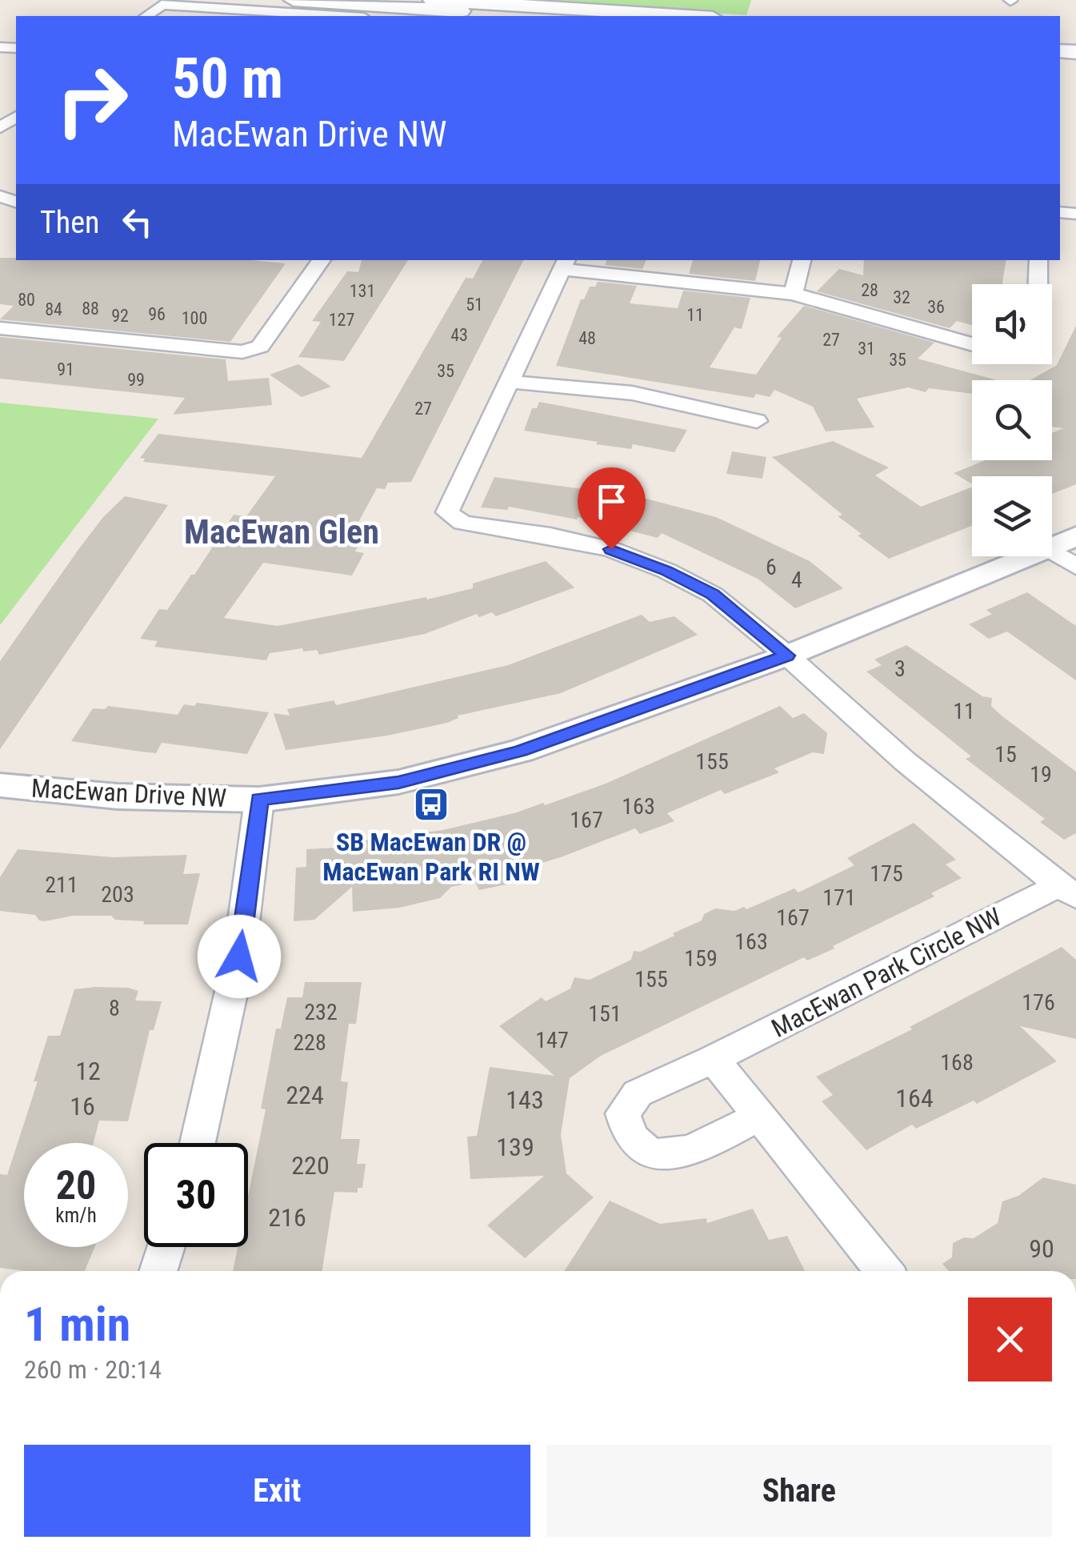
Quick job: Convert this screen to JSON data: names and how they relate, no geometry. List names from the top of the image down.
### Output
{
  "streets": {
    "street": ["MacEwan Drive NW", "MacEwan Park Circle NW"]
  },
  "crossings": [
    ["MacEwan Drive NW", "MacEwan Park Circle NW"]
  ],
  "districts": ["MacEwan Glen"],
  "places": {
    "bus stop": ["SB MacEwan DR @ MacEwan Park RI NW"]
  },
  "house_numbers": [
    "28",
    "131",
    "32",
    "80",
    "51",
    "36",
    "88",
    "84",
    "96",
    "11",
    "92",
    "100",
    "127",
    "43",
    "48",
    "27",
    "31",
    "35",
    "91",
    "35",
    "99",
    "27",
    "6",
    "4",
    "3",
    "11",
    "15",
    "155",
    "19",
    "163",
    "167",
    "175",
    "211",
    "203",
    "171",
    "167",
    "163",
    "159",
    "155",
    "176",
    "8",
    "232",
    "151",
    "147",
    "228",
    "168",
    "12",
    "224",
    "164",
    "143",
    "16",
    "139",
    "220",
    "216",
    "90"
  ],
  "page": {
    "turn": ["50 m", "MacEwan Drive NW"],
    "then": "Then",
    "speed": "20 km/h",
    "limit": "30",
    "heading": ["1 min", "260 m · 20:14"],
    "buttons": ["Exit", "Share"]
  }
}
